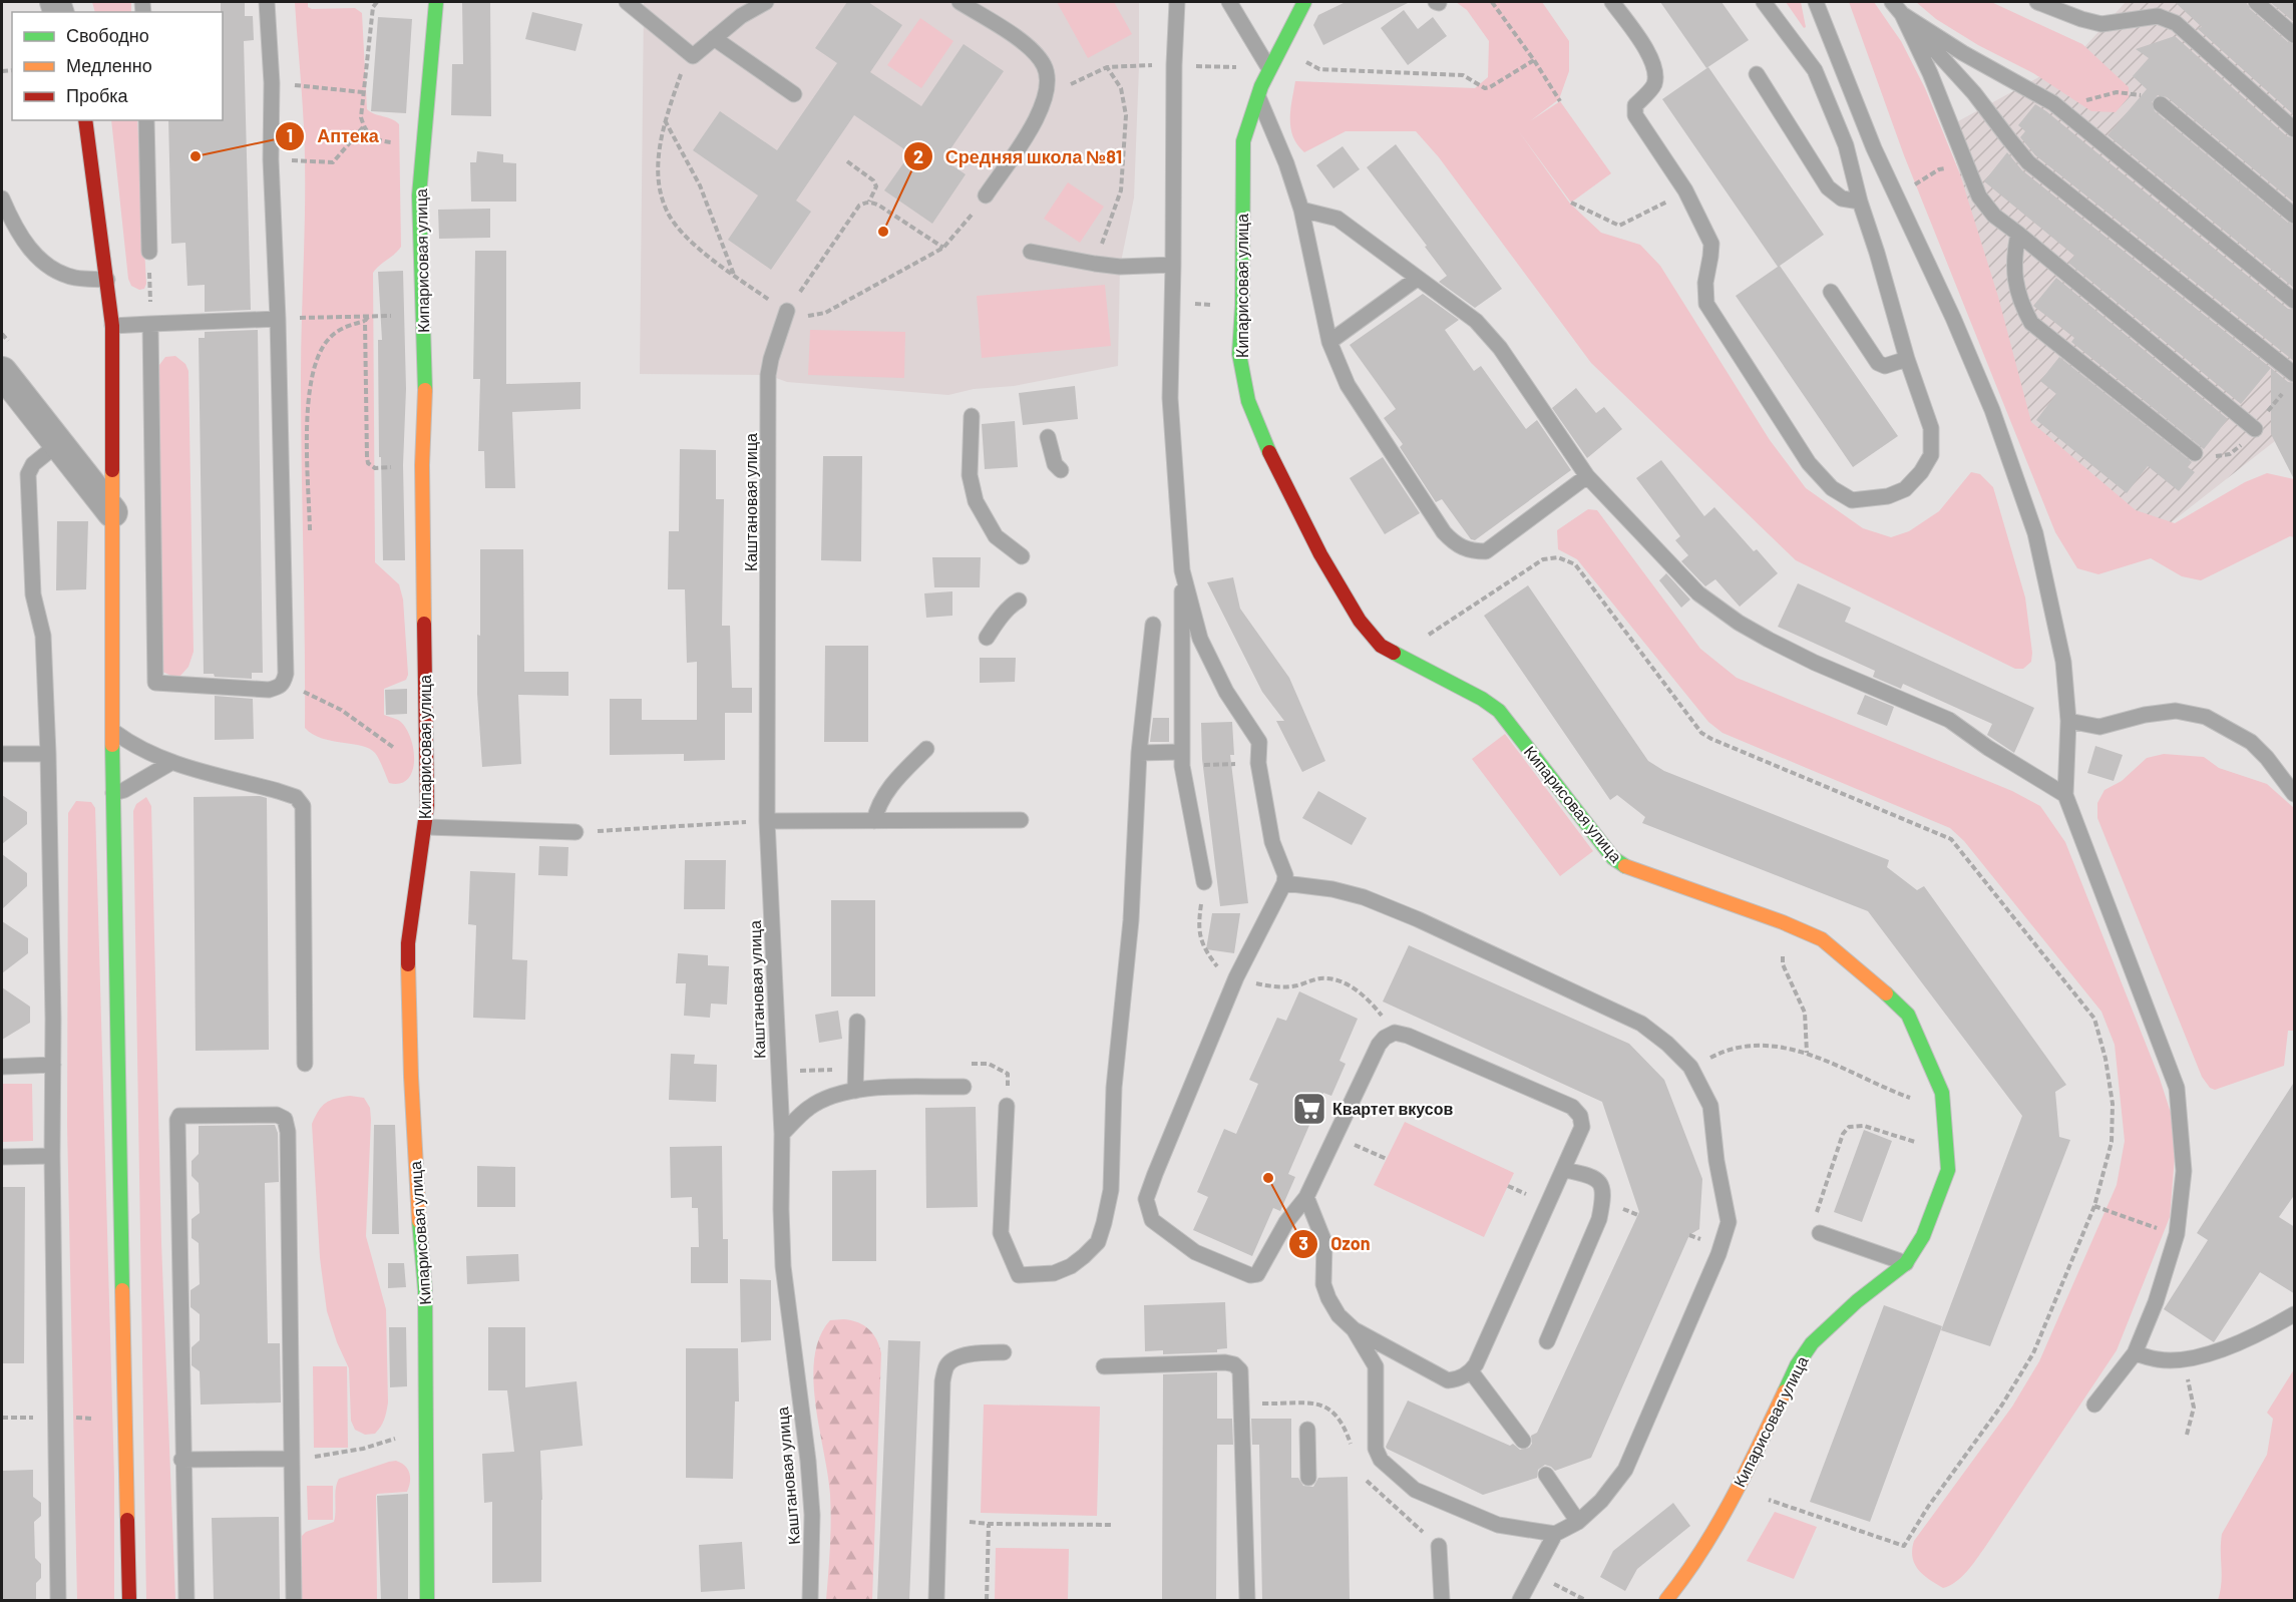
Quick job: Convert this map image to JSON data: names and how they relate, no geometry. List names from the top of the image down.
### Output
{
  "streets": {
    "street": ["Кипарисовая улица"],
    "lane": ["Каштановая улица"]
  },
  "places": {
    "other": ["Аптека", "Средняя школа №81", "Ozon"],
    "supermarket": ["Квартет вкусов"]
  },
  "legend": ["Свободно", "Медленно", "Пробка"]
}
